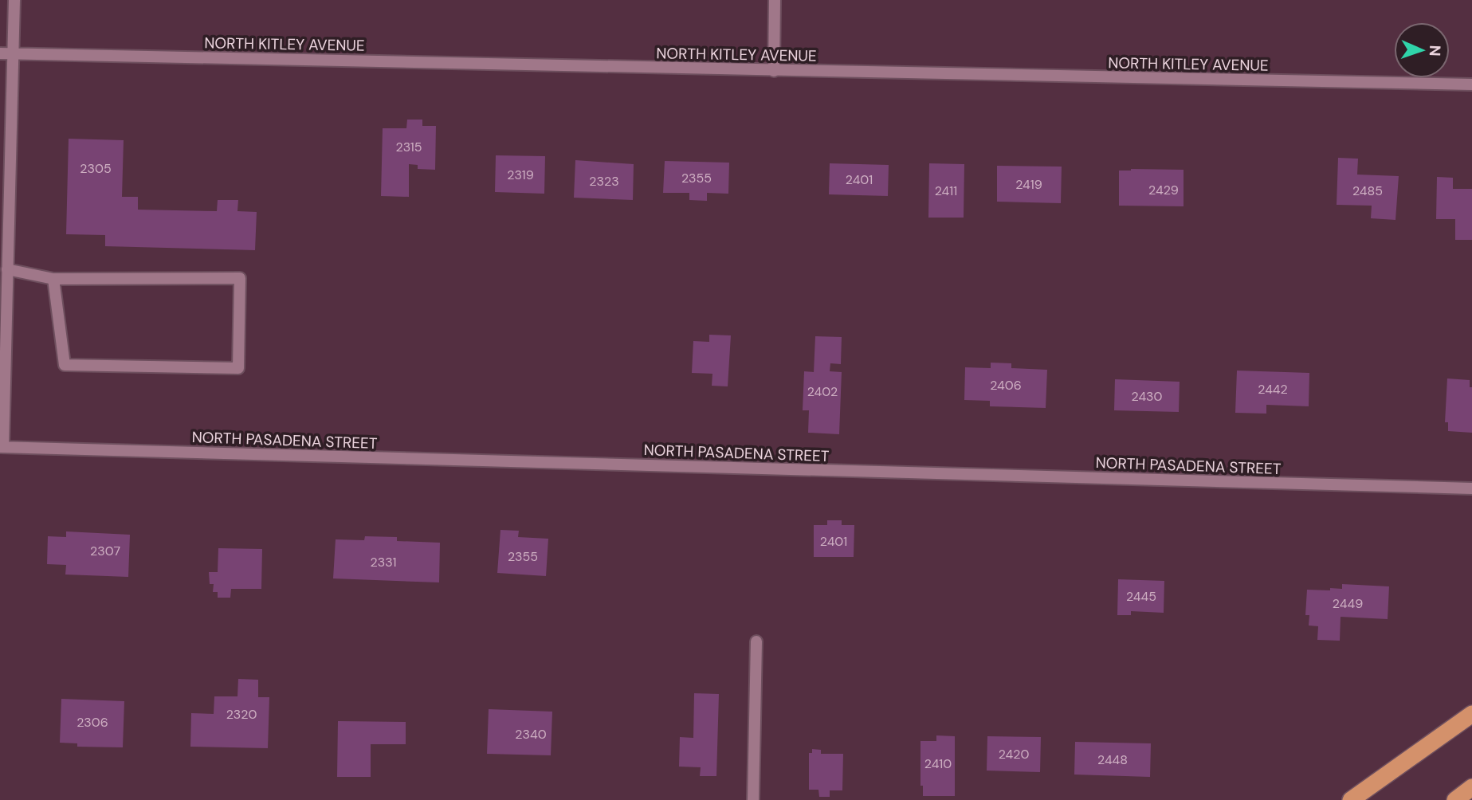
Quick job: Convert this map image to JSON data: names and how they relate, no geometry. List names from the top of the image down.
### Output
{
  "streets": {
    "street": ["NORTH KITLEY AVENUE", "NORTH PASADENA STREET"]
  },
  "house_numbers": [
    "2315",
    "2305",
    "2319",
    "2355",
    "2401",
    "2323",
    "2419",
    "2429",
    "2411",
    "2485",
    "2406",
    "2442",
    "2402",
    "2430",
    "2401",
    "2307",
    "2355",
    "2331",
    "2445",
    "2449",
    "2320",
    "2306",
    "2340",
    "2420",
    "2448",
    "2410"
  ],
  "north": "right"
}
